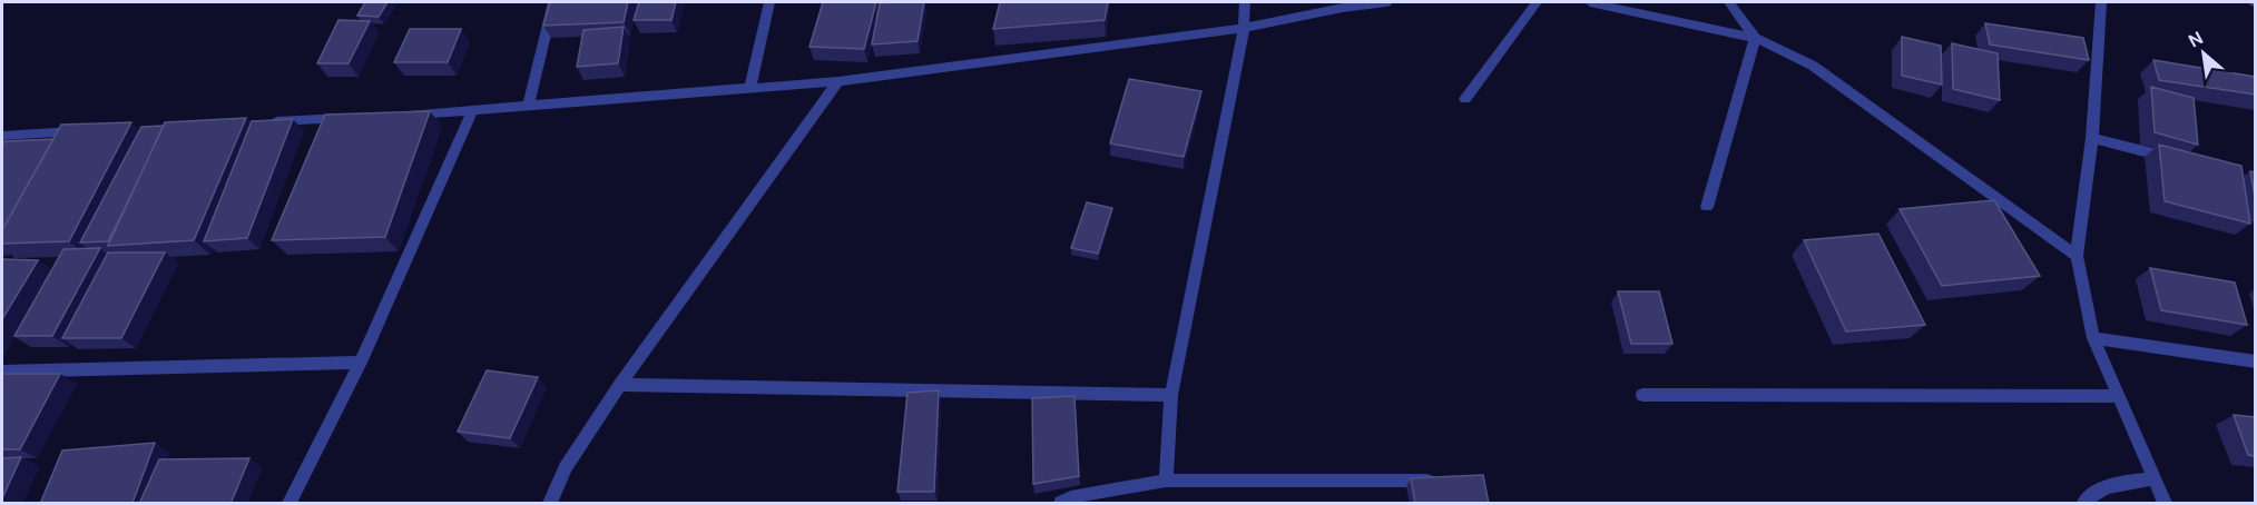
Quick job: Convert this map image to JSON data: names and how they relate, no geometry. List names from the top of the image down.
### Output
{
  "north": "top left"
}
